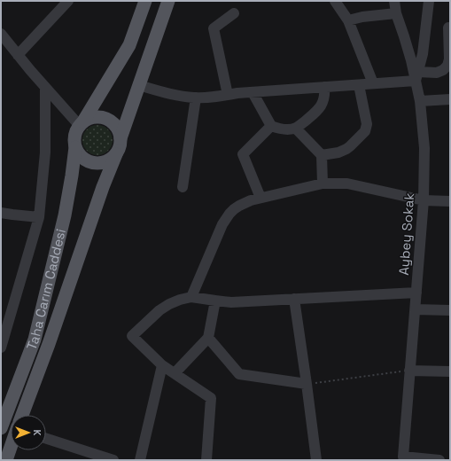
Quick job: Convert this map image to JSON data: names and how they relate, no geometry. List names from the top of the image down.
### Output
{
  "streets": {
    "main road": ["Taha Carım Caddesi"],
    "street": ["Aybey Sokak"]
  },
  "north": "right"
}
